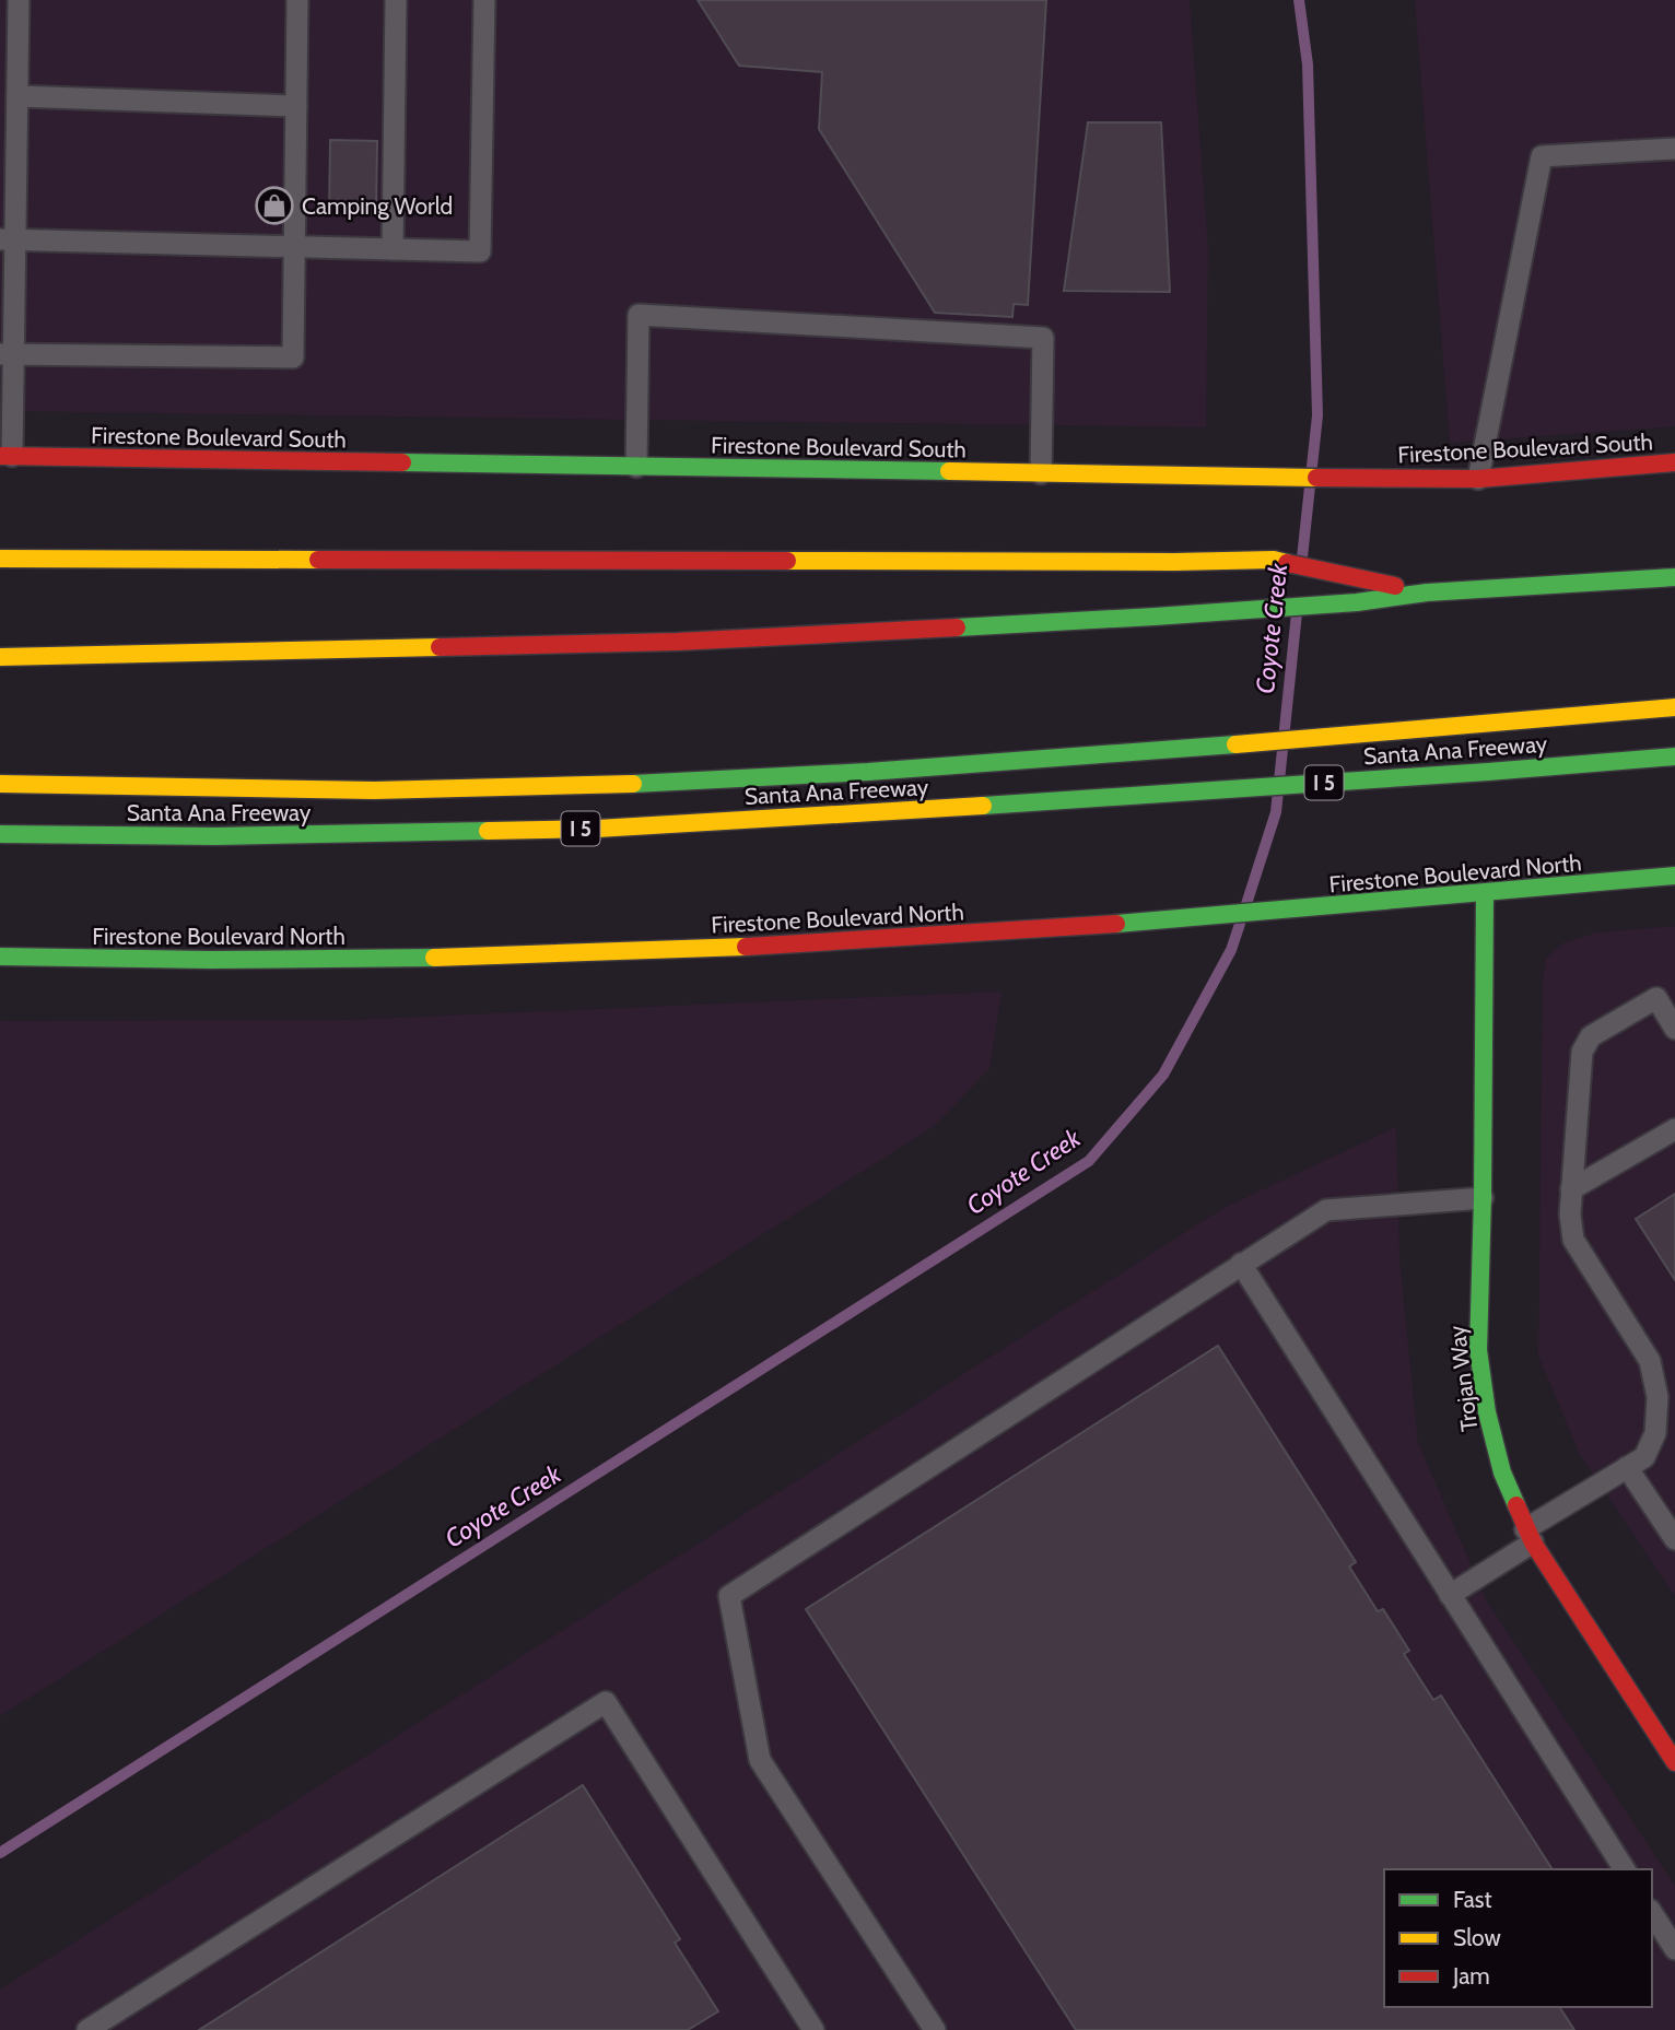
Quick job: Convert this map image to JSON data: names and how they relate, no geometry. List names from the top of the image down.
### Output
{
  "streets": {
    "main road": [
      "Firestone Boulevard South",
      "Santa Ana Freeway",
      "I 5",
      "Firestone Boulevard North",
      "Trojan Way"
    ]
  },
  "crossings": [
    ["Firestone Boulevard North", "Trojan Way"]
  ],
  "water": ["Coyote Creek"],
  "places": {
    "shop": ["Camping World"]
  },
  "legend": ["Fast", "Slow", "Jam"]
}
